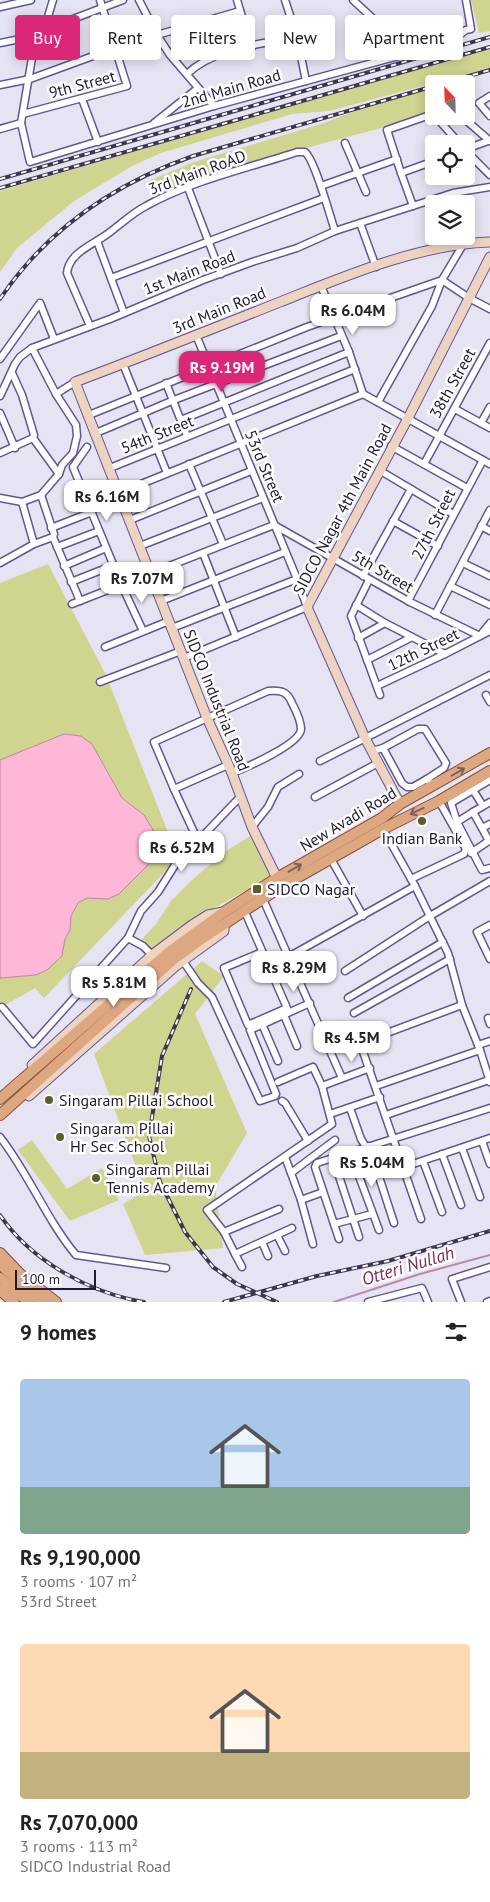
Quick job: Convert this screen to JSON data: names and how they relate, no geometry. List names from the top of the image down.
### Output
{
  "streets": {
    "main road": ["New Avadi Road"],
    "street": [
      "9th Street",
      "2nd Main Road",
      "3rd Main RoAD",
      "1st Main Road",
      "3rd Main Road",
      "38th Street",
      "54th Street",
      "53rd Street",
      "SIDCO Nagar 4th Main Road",
      "27th Street",
      "5th Street",
      "12th Street",
      "SIDCO Industrial Road"
    ]
  },
  "crossings": [
    ["3rd Main RoAD", "1st Main Road"],
    ["3rd Main Road", "53rd Street"],
    ["3rd Main Road", "SIDCO Industrial Road"],
    ["54th Street", "53rd Street"],
    ["54th Street", "SIDCO Industrial Road"],
    ["53rd Street", "SIDCO Nagar 4th Main Road"],
    ["53rd Street", "5th Street"],
    ["SIDCO Nagar 4th Main Road", "5th Street"],
    ["SIDCO Nagar 4th Main Road", "New Avadi Road"],
    ["27th Street", "5th Street"],
    ["5th Street", "12th Street"],
    ["SIDCO Industrial Road", "New Avadi Road"]
  ],
  "water": ["Otteri Nullah"],
  "places": {
    "other": [
      "Indian Bank",
      "Singaram Pillai School",
      "Singaram Pillai Hr Sec School",
      "Singaram Pillai Tennis Academy"
    ],
    "transit": ["SIDCO Nagar"]
  },
  "scale_bar": "100 m",
  "north": "top left",
  "page": {
    "chip": [
      "Buy",
      "Rent",
      "Filters",
      "New",
      "Apartment"
    ],
    "price": [
      "Rs 6.04M",
      "Rs 9.19M",
      "Rs 6.16M",
      "Rs 7.07M",
      "Rs 6.52M",
      "Rs 8.29M",
      "Rs 5.81M",
      "Rs 4.5M",
      "Rs 5.04M"
    ],
    "scale": "100 m",
    "heading": "9 homes",
    "list": [
      {
        "name": "Rs 9,190,000",
        "note": "3 rooms · 107 m² · 53rd Street"
      },
      {
        "name": "Rs 7,070,000",
        "note": "3 rooms · 113 m² · SIDCO Industrial Road"
      }
    ]
  }
}
